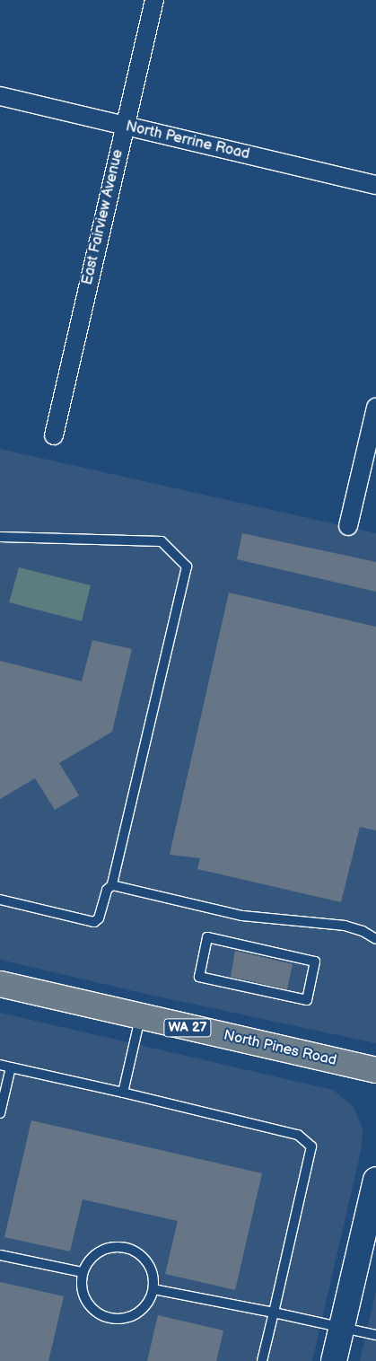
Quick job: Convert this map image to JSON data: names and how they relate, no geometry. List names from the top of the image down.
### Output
{
  "streets": {
    "main road": ["WA 27", "North Pines Road"],
    "street": ["North Perrine Road", "East Fairview Avenue"]
  },
  "crossings": [
    ["North Perrine Road", "East Fairview Avenue"]
  ]
}
